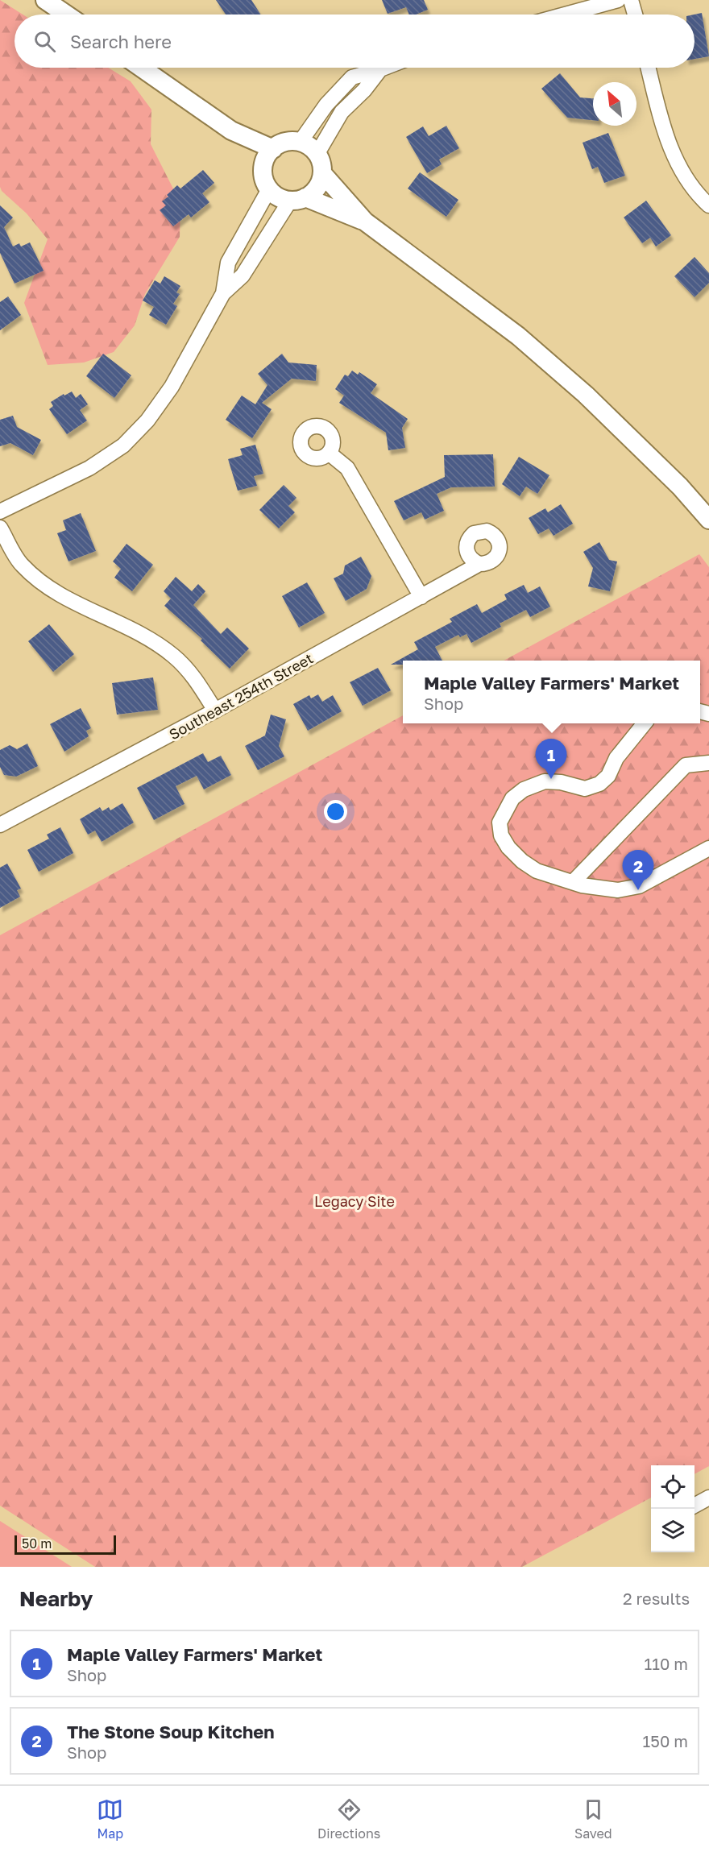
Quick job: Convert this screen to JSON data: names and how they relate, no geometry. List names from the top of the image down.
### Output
{
  "streets": {
    "street": ["Southeast 254th Street"]
  },
  "parks": ["Legacy Site"],
  "scale_bar": "50 m",
  "north": "top left",
  "page": {
    "search": "Search here",
    "popup": ["Maple Valley Farmers' Market", "Shop"],
    "pins": ["1", "2"],
    "scale": "50 m",
    "heading": ["Nearby", "2 results"],
    "list": [
      {
        "mark": "1",
        "name": "Maple Valley Farmers' Market",
        "note": "Shop",
        "value": "110 m"
      },
      {
        "mark": "2",
        "name": "The Stone Soup Kitchen",
        "note": "Shop",
        "value": "150 m"
      }
    ],
    "nav": ["Map", "Directions", "Saved"]
  }
}
